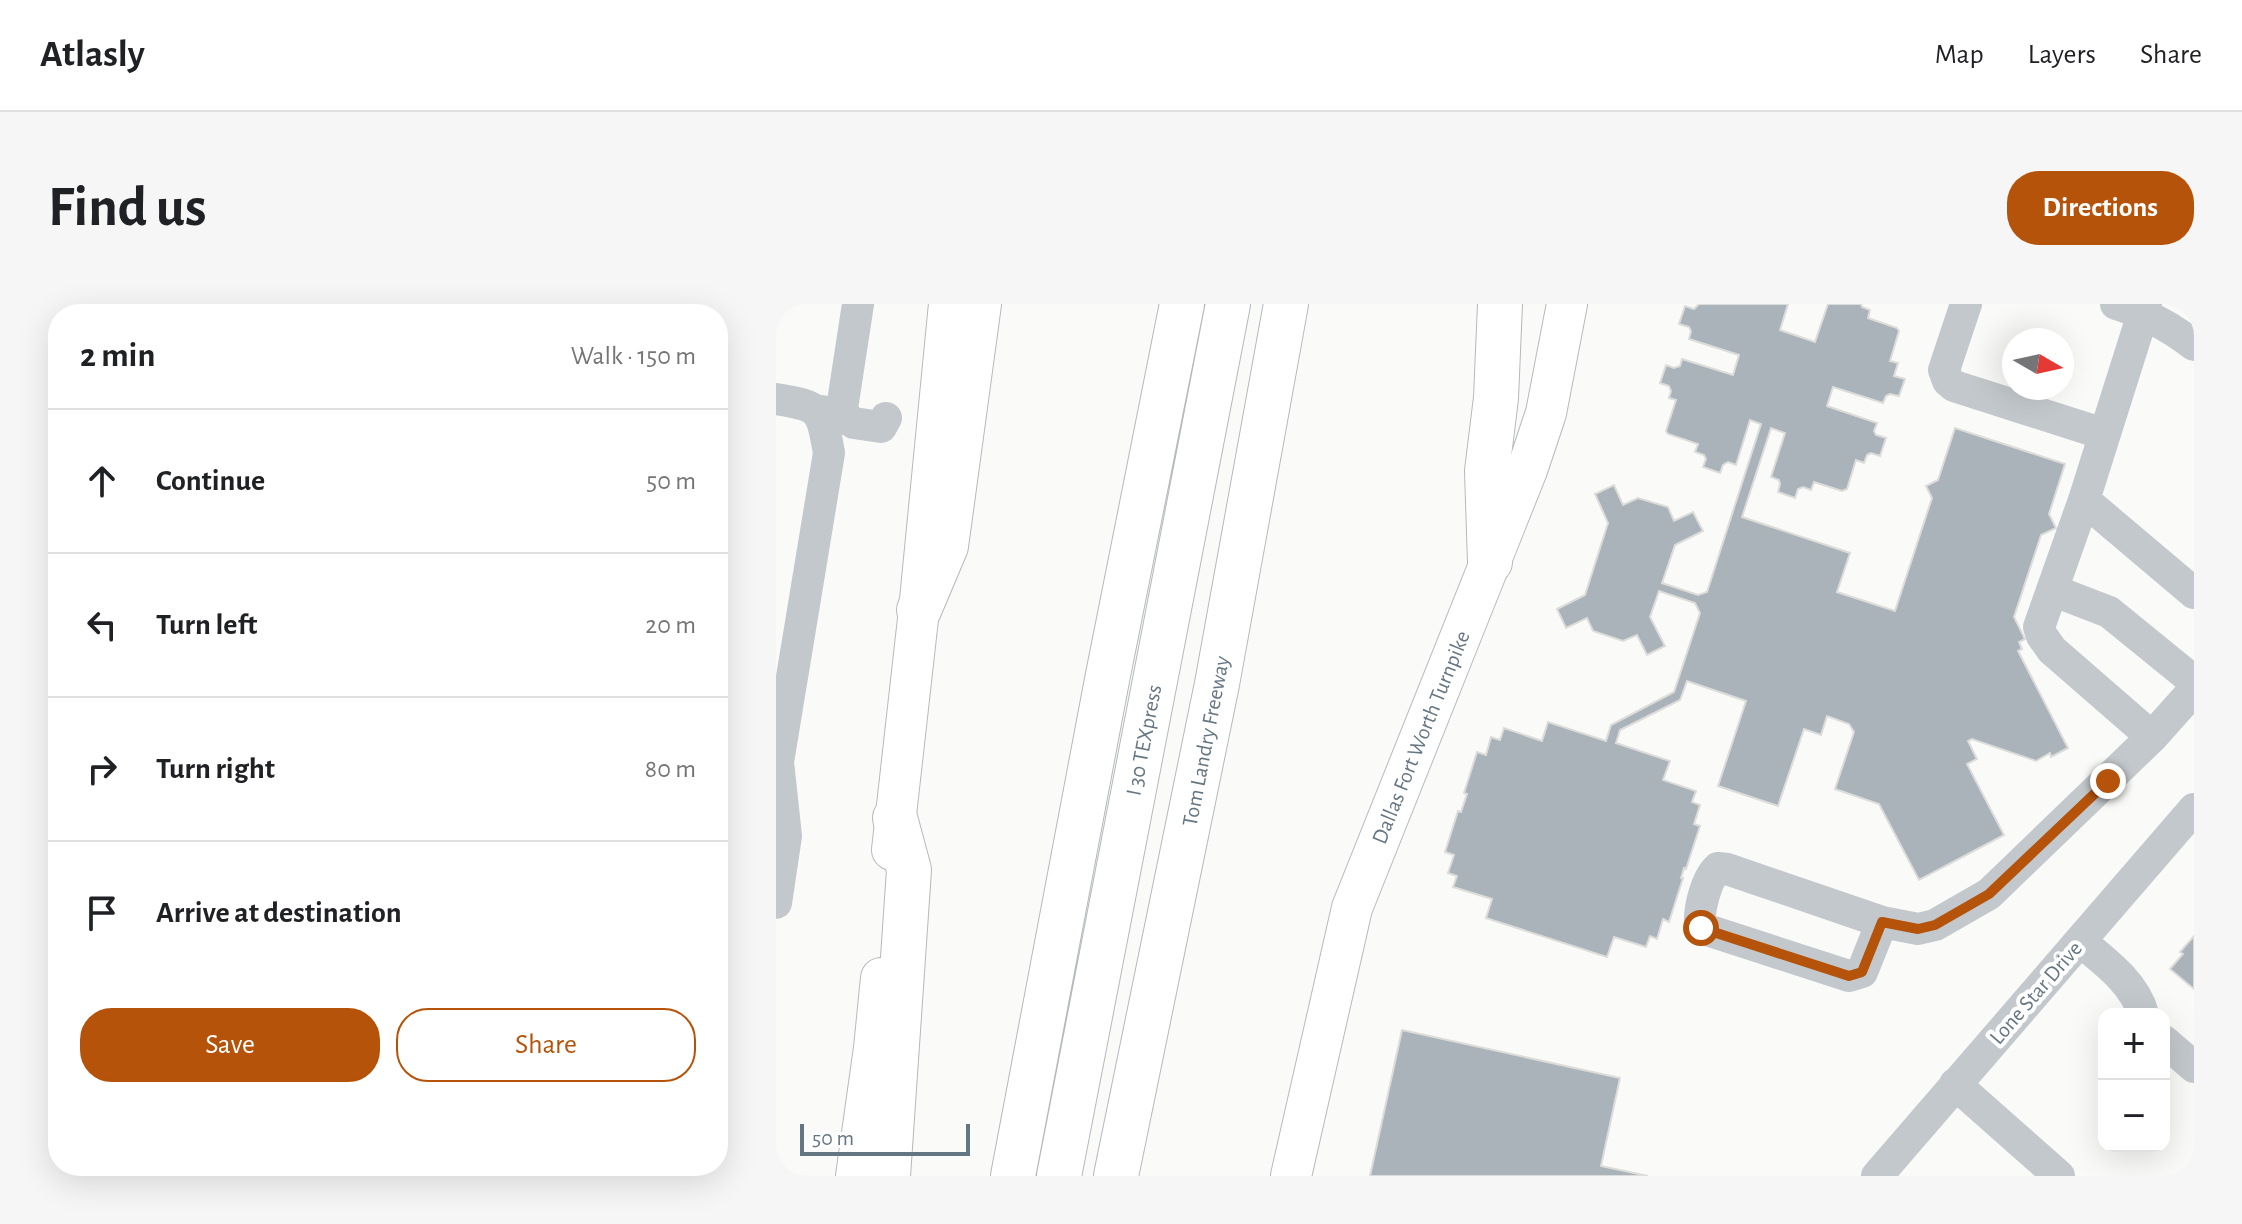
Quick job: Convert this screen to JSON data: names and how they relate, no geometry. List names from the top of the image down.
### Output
{
  "streets": {
    "highway": ["I 30 TEXpress", "Tom Landry Freeway"],
    "main road": ["Dallas Fort Worth Turnpike"],
    "street": ["Lone Star Drive"]
  },
  "scale_bar": "50 m",
  "north": "right",
  "page": {
    "header": "Atlasly",
    "nav": ["Map", "Layers", "Share"],
    "buttons": [
      "Directions",
      ["Save", "Share"]
    ],
    "title": "Find us",
    "heading": ["2 min", "Walk · 150 m"],
    "list": [
      ["Continue", "50 m"],
      ["Turn left", "20 m"],
      ["Turn right", "80 m"],
      "Arrive at destination"
    ],
    "map_buttons": ["+", "−"],
    "scale": "50 m"
  }
}
